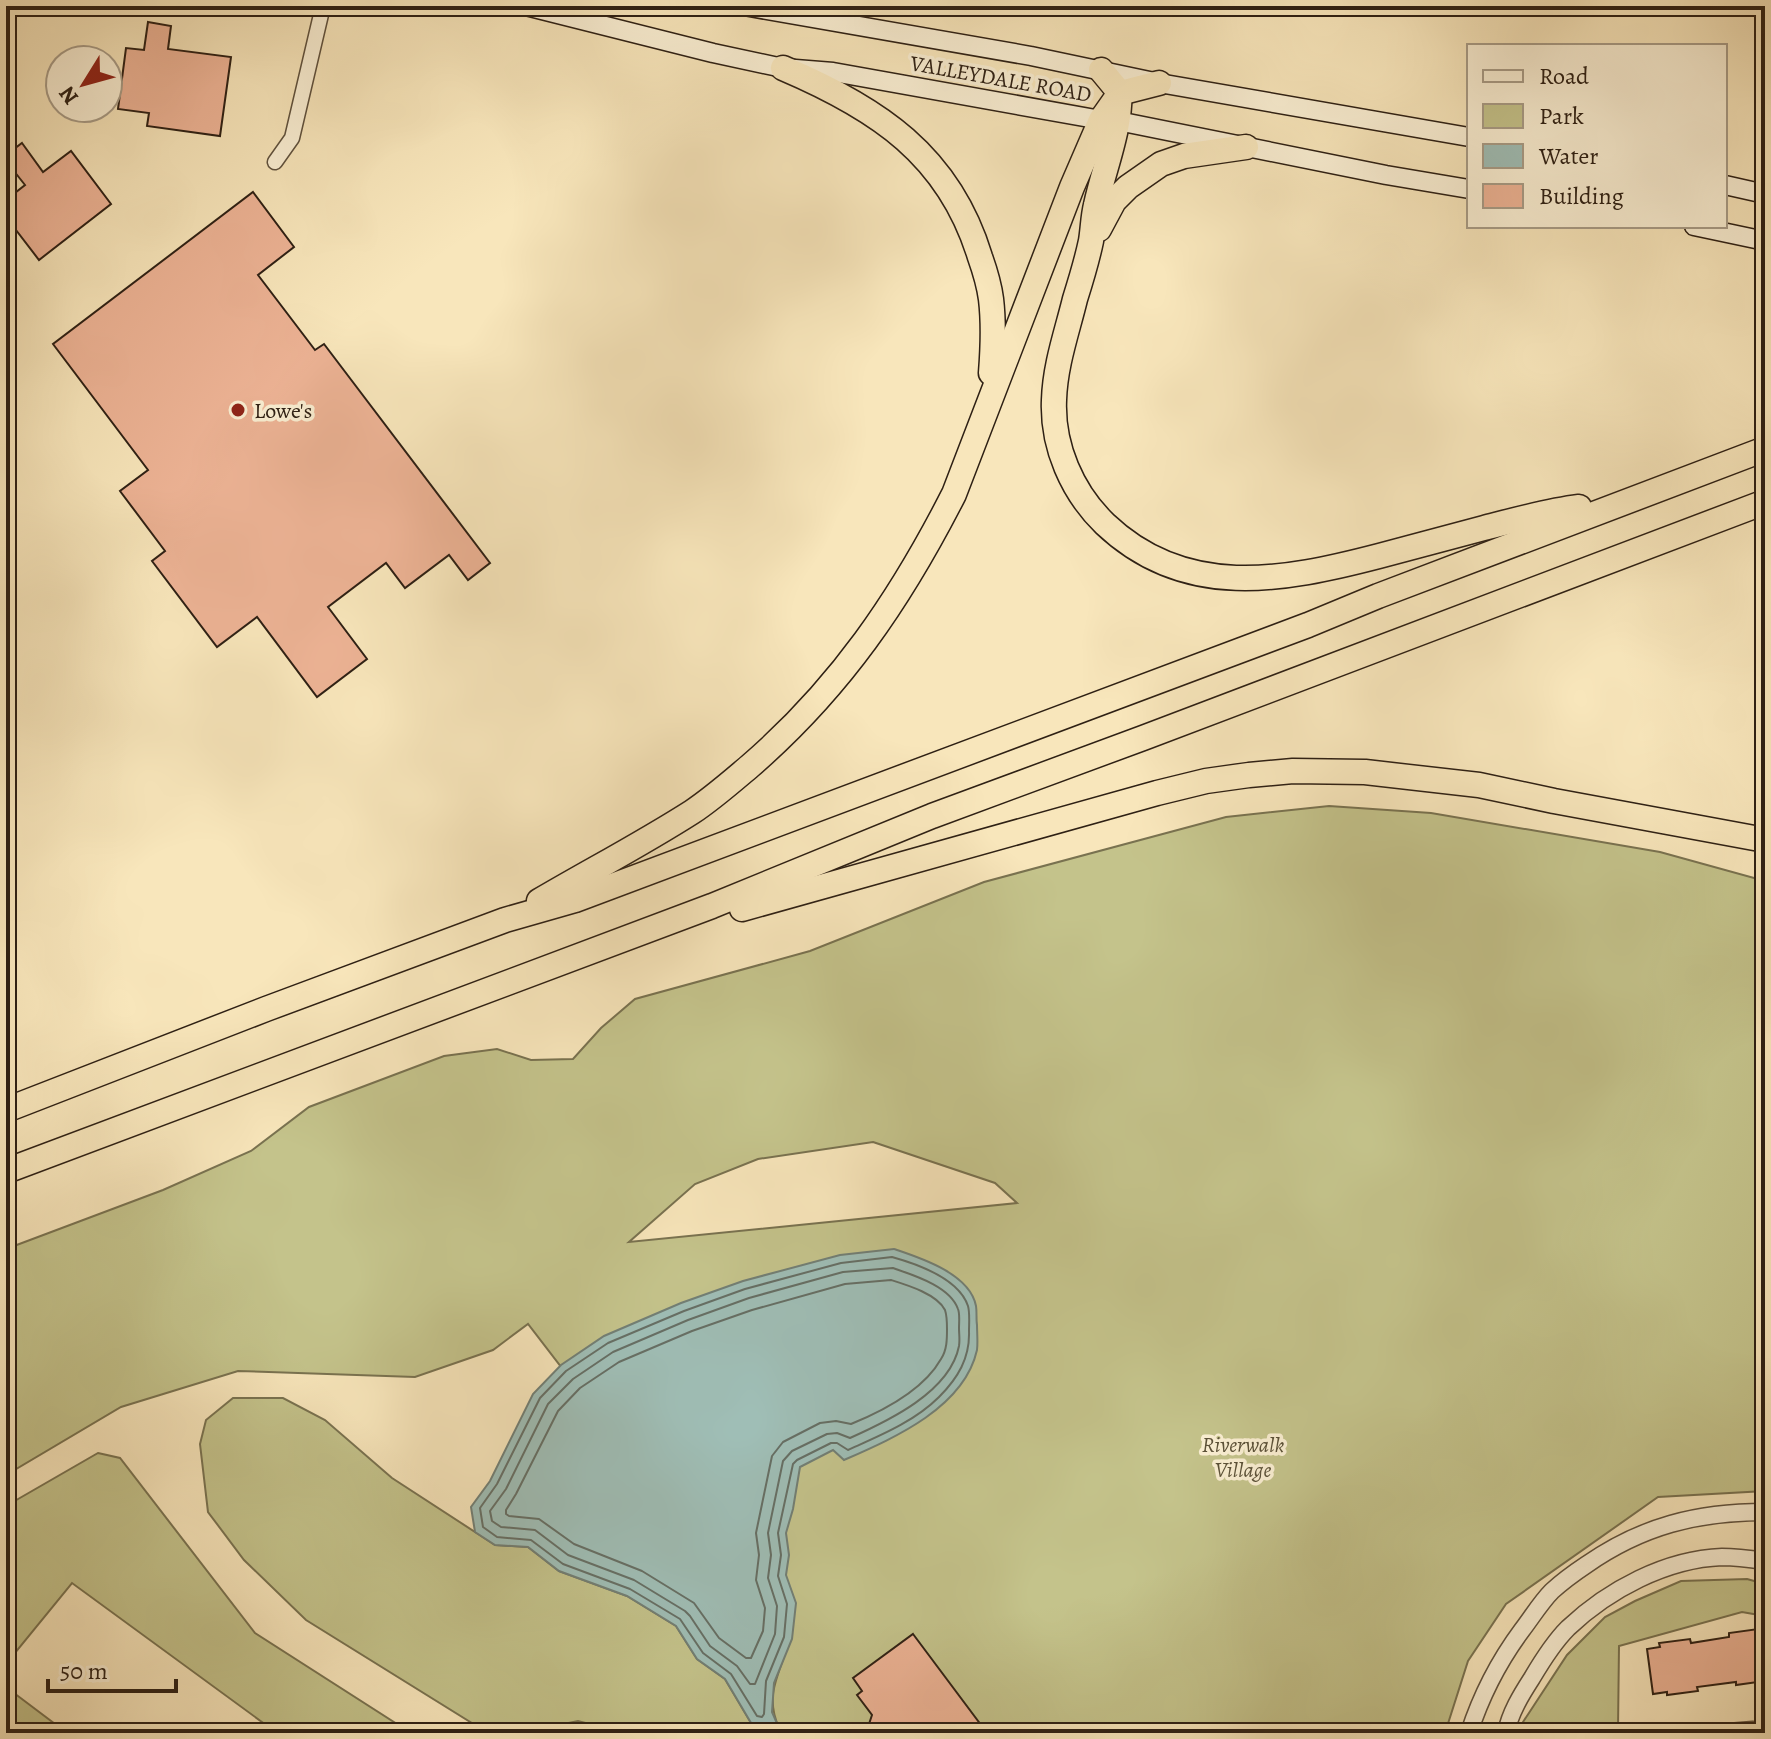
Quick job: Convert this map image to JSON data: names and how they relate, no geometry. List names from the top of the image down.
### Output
{
  "streets": {
    "main road": ["VALLEYDALE ROAD"]
  },
  "parks": ["Riverwalk Village"],
  "places": ["Lowe's"],
  "legend": [
    "Road",
    "Park",
    "Water",
    "Building"
  ],
  "scale_bar": "50 m",
  "north": "bottom left"
}
